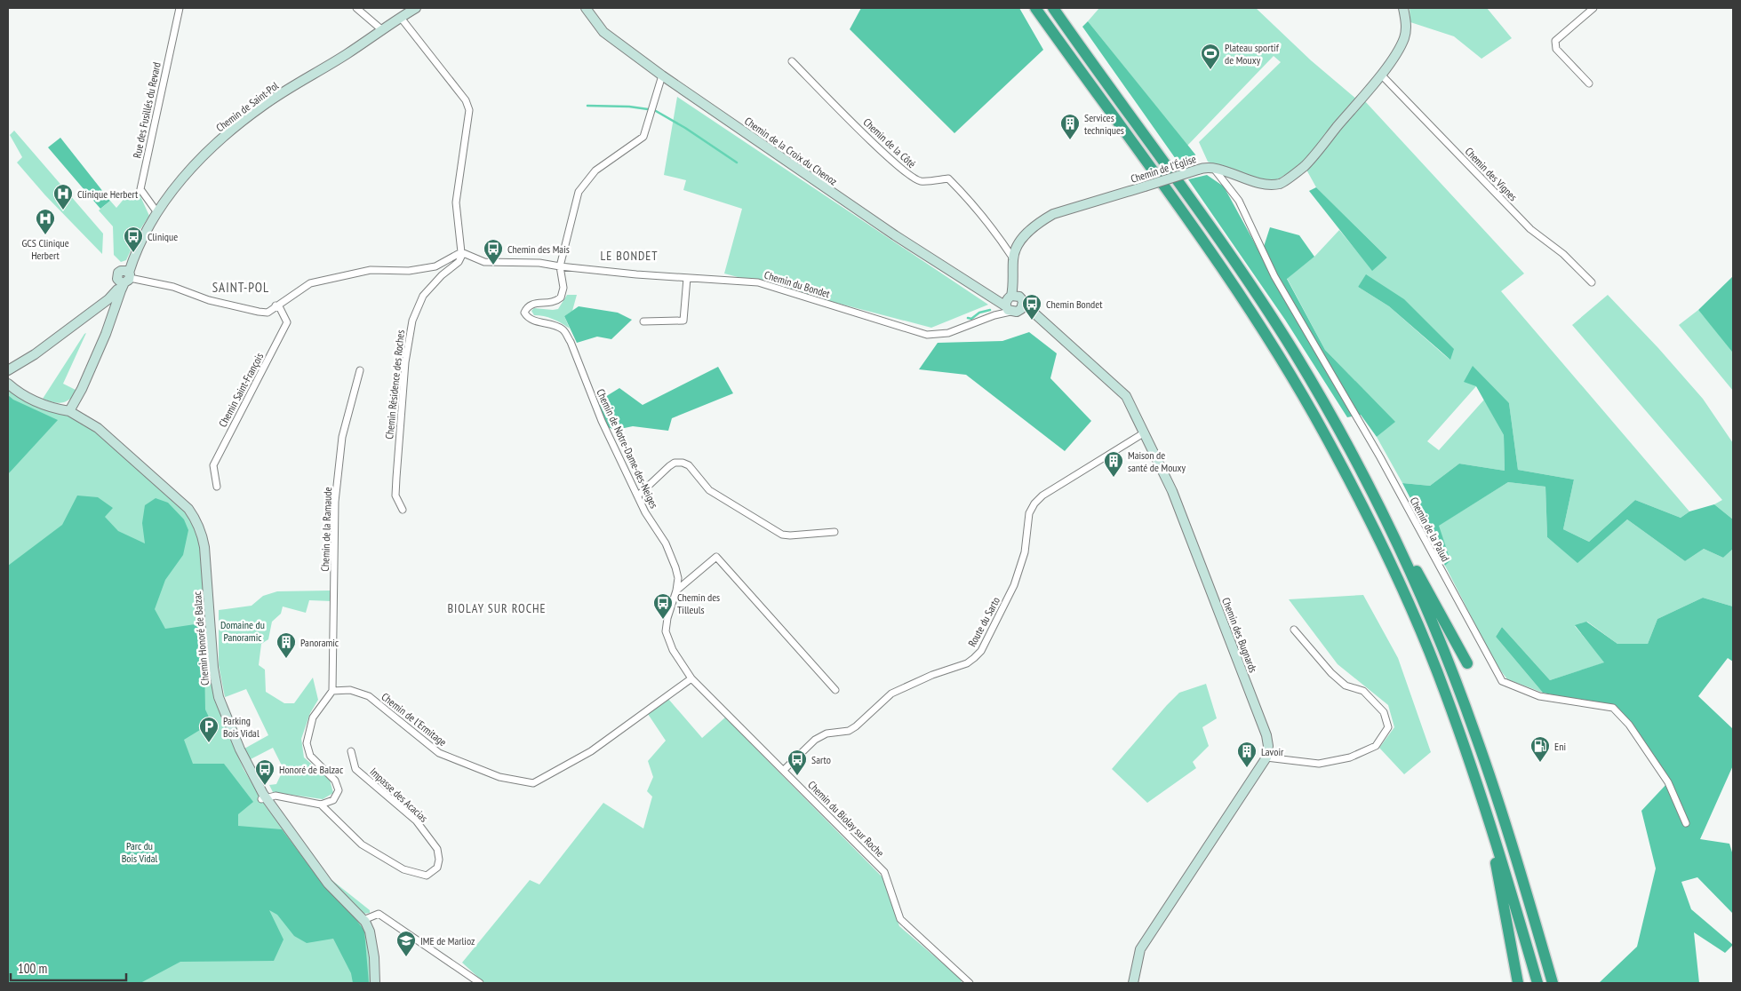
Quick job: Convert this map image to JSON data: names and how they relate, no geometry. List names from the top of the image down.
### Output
{
  "streets": {
    "street": [
      "Chemin de Saint-Pol",
      "Rue des Fusillés du Revard",
      "Chemin de la Côté",
      "Chemin de la Croix du Chenoz",
      "Chemin de l'Église",
      "Chemin des Vignes",
      "Chemin du Bondet",
      "Chemin Résidence des Roches",
      "Chemin Saint-François",
      "Chemin de Notre-Dame-des-Neiges",
      "Chemin de la Ramaude",
      "Chemin de la Palud",
      "Route du Sarto",
      "Chemin des Bugnards",
      "Chemin Honoré de Balzac",
      "Chemin de l'Ermitage",
      "Impasse des Acacias",
      "Chemin du Biolay sur Roche"
    ]
  },
  "crossings": [
    ["Chemin de Saint-Pol", "Rue des Fusillés du Revard"],
    ["Chemin de la Côté", "Chemin de l'Église"],
    ["Chemin de la Croix du Chenoz", "Chemin de l'Église"],
    ["Chemin de la Croix du Chenoz", "Chemin du Bondet"],
    ["Chemin de la Croix du Chenoz", "Chemin des Bugnards"],
    ["Chemin de l'Église", "Chemin des Vignes"],
    ["Chemin de l'Église", "Chemin du Bondet"],
    ["Chemin de l'Église", "Chemin de la Palud"],
    ["Chemin de l'Église", "Chemin des Bugnards"],
    ["Chemin du Bondet", "Chemin de Notre-Dame-des-Neiges"],
    ["Chemin du Bondet", "Chemin des Bugnards"],
    ["Chemin de Notre-Dame-des-Neiges", "Chemin de l'Ermitage"],
    ["Chemin de Notre-Dame-des-Neiges", "Chemin du Biolay sur Roche"],
    ["Chemin de la Ramaude", "Chemin de l'Ermitage"],
    ["Route du Sarto", "Chemin des Bugnards"],
    ["Route du Sarto", "Chemin du Biolay sur Roche"],
    ["Chemin de l'Ermitage", "Chemin du Biolay sur Roche"]
  ],
  "districts": ["LE BONDET", "SAINT-POL", "BIOLAY SUR ROCHE"],
  "parks": ["Domaine du Panoramic", "Parc du Bois Vidal"],
  "places": {
    "sports": ["Plateau sportif de Mouxy"],
    "building": [
      "Services techniques",
      "Maison de santé de Mouxy",
      "Panoramic",
      "Lavoir"
    ],
    "hospital": ["Clinique Herbert", "GCS Clinique Herbert"],
    "bus stop": [
      "Clinique",
      "Chemin des Mais",
      "Chemin Bondet",
      "Chemin des Tilleuls",
      "Sarto",
      "Honoré de Balzac"
    ],
    "parking": ["Parking Bois Vidal"],
    "fuel station": ["Eni"],
    "school or university": ["IME de Marlioz"]
  },
  "scale_bar": "100 m"
}
